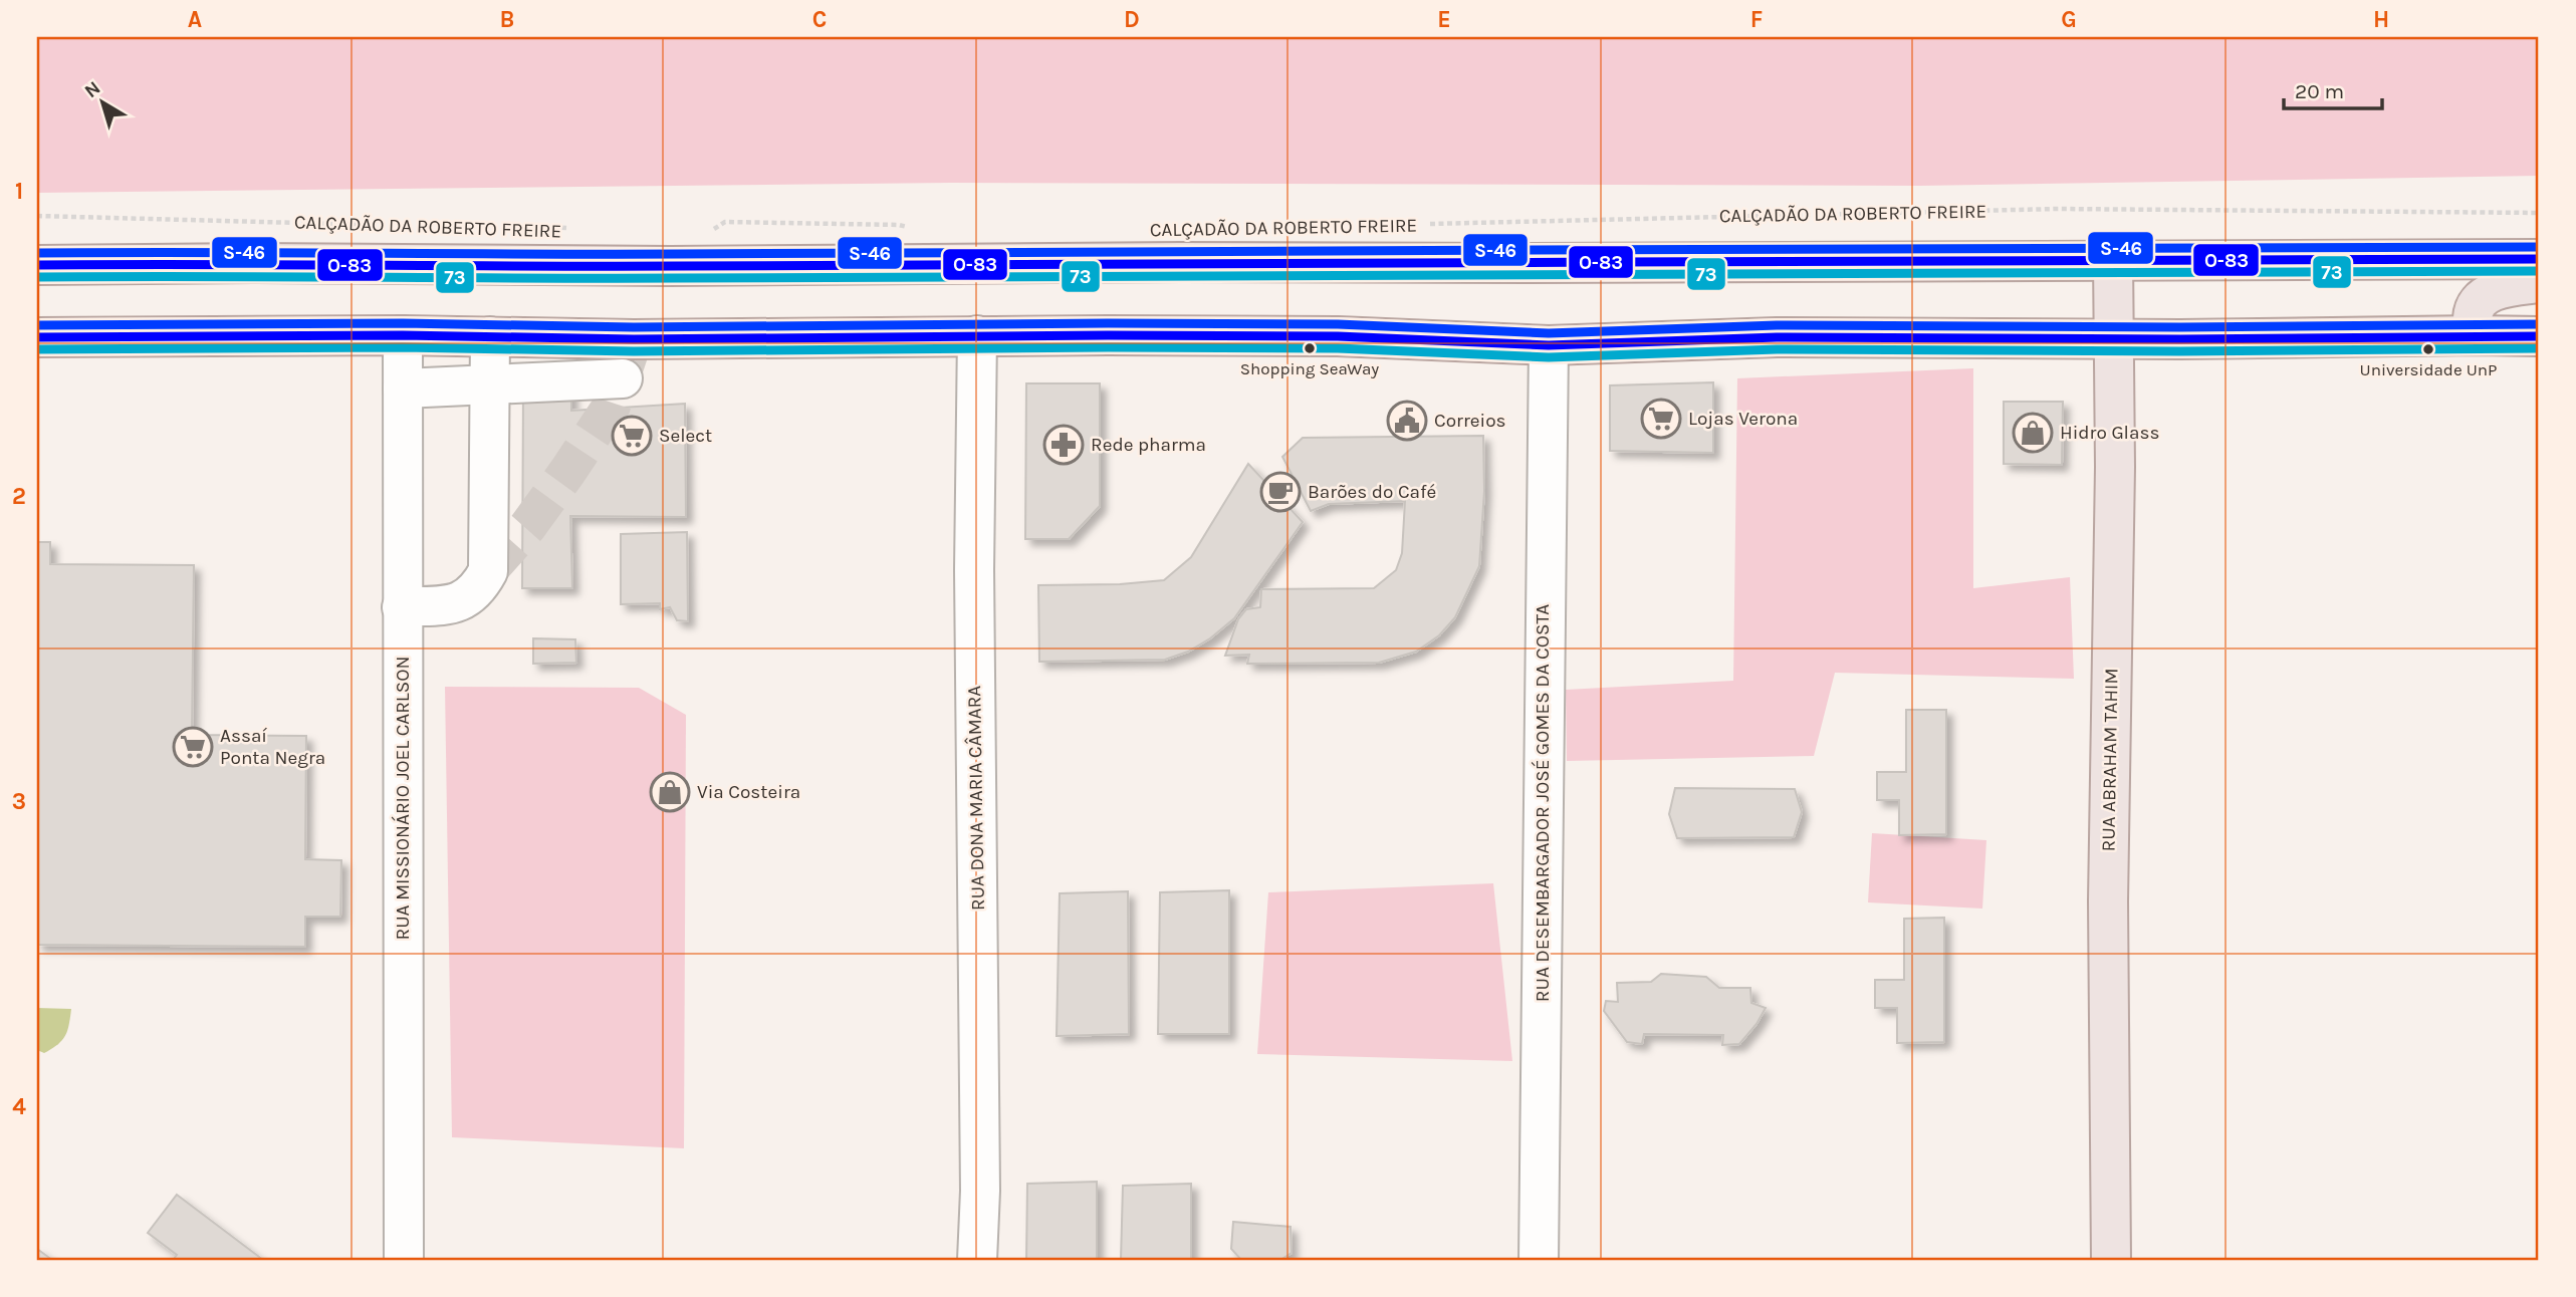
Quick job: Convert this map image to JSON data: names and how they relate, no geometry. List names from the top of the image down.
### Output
{
  "streets": {
    "main road": ["RUA ABRAHAM TAHIM"],
    "street": ["RUA MISSIONÁRIO JOEL CARLSON", "RUA DONA MARIA CÂMARA", "RUA DESEMBARGADOR JOSÉ GOMES DA COSTA"],
    "path": ["CALÇADÃO DA ROBERTO FREIRE"]
  },
  "places": {
    "other": ["Shopping SeaWay", "Universidade UnP"],
    "supermarket": ["Lojas Verona", "Select", "Assaí Ponta Negra"],
    "public building": ["Correios"],
    "shop": ["Hidro Glass", "Via Costeira"],
    "pharmacy": ["Rede pharma"],
    "cafe": ["Barões do Café"]
  },
  "lines": ["transit line S-46", "transit line O-83", "transit line 73"],
  "scale_bar": "20 m",
  "north": "top left",
  "grid": {
    "columns": [
      "A",
      "B",
      "C",
      "D",
      "E",
      "F",
      "G",
      "H"
    ],
    "rows": [
      "1",
      "2",
      "3",
      "4"
    ]
  }
}
